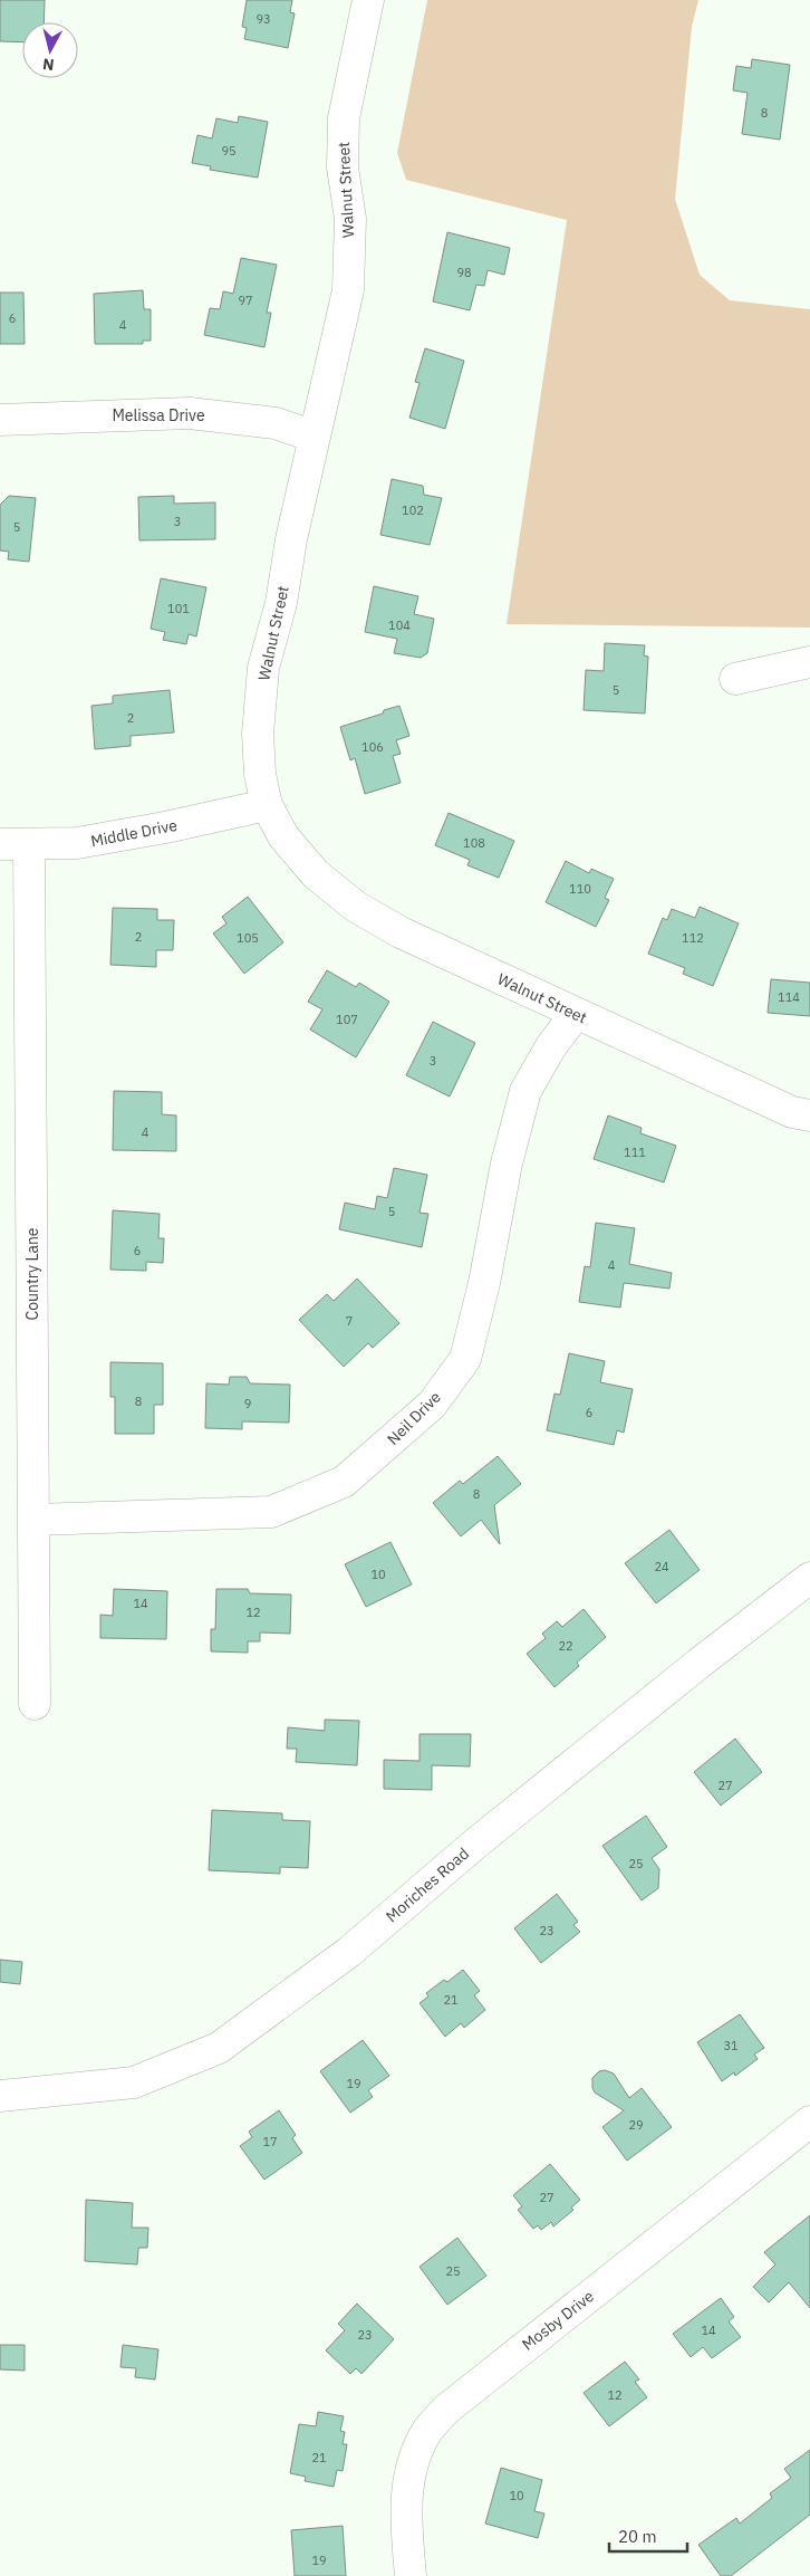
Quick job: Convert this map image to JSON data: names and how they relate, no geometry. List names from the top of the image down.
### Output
{
  "streets": {
    "street": [
      "Walnut Street",
      "Melissa Drive",
      "Middle Drive",
      "Country Lane",
      "Neil Drive",
      "Moriches Road",
      "Mosby Drive"
    ]
  },
  "crossings": [
    ["Walnut Street", "Melissa Drive"],
    ["Walnut Street", "Middle Drive"],
    ["Walnut Street", "Neil Drive"],
    ["Middle Drive", "Country Lane"],
    ["Country Lane", "Neil Drive"]
  ],
  "house_numbers": [
    "93",
    "8",
    "95",
    "98",
    "97",
    "6",
    "4",
    "102",
    "3",
    "5",
    "101",
    "104",
    "5",
    "2",
    "106",
    "108",
    "110",
    "2",
    "105",
    "112",
    "114",
    "107",
    "3",
    "4",
    "111",
    "5",
    "6",
    "4",
    "7",
    "8",
    "9",
    "6",
    "8",
    "24",
    "10",
    "14",
    "12",
    "22",
    "27",
    "25",
    "23",
    "21",
    "31",
    "19",
    "29",
    "17",
    "27",
    "25",
    "14",
    "23",
    "12",
    "21",
    "10",
    "19"
  ],
  "scale_bar": "20 m",
  "north": "bottom"
}
